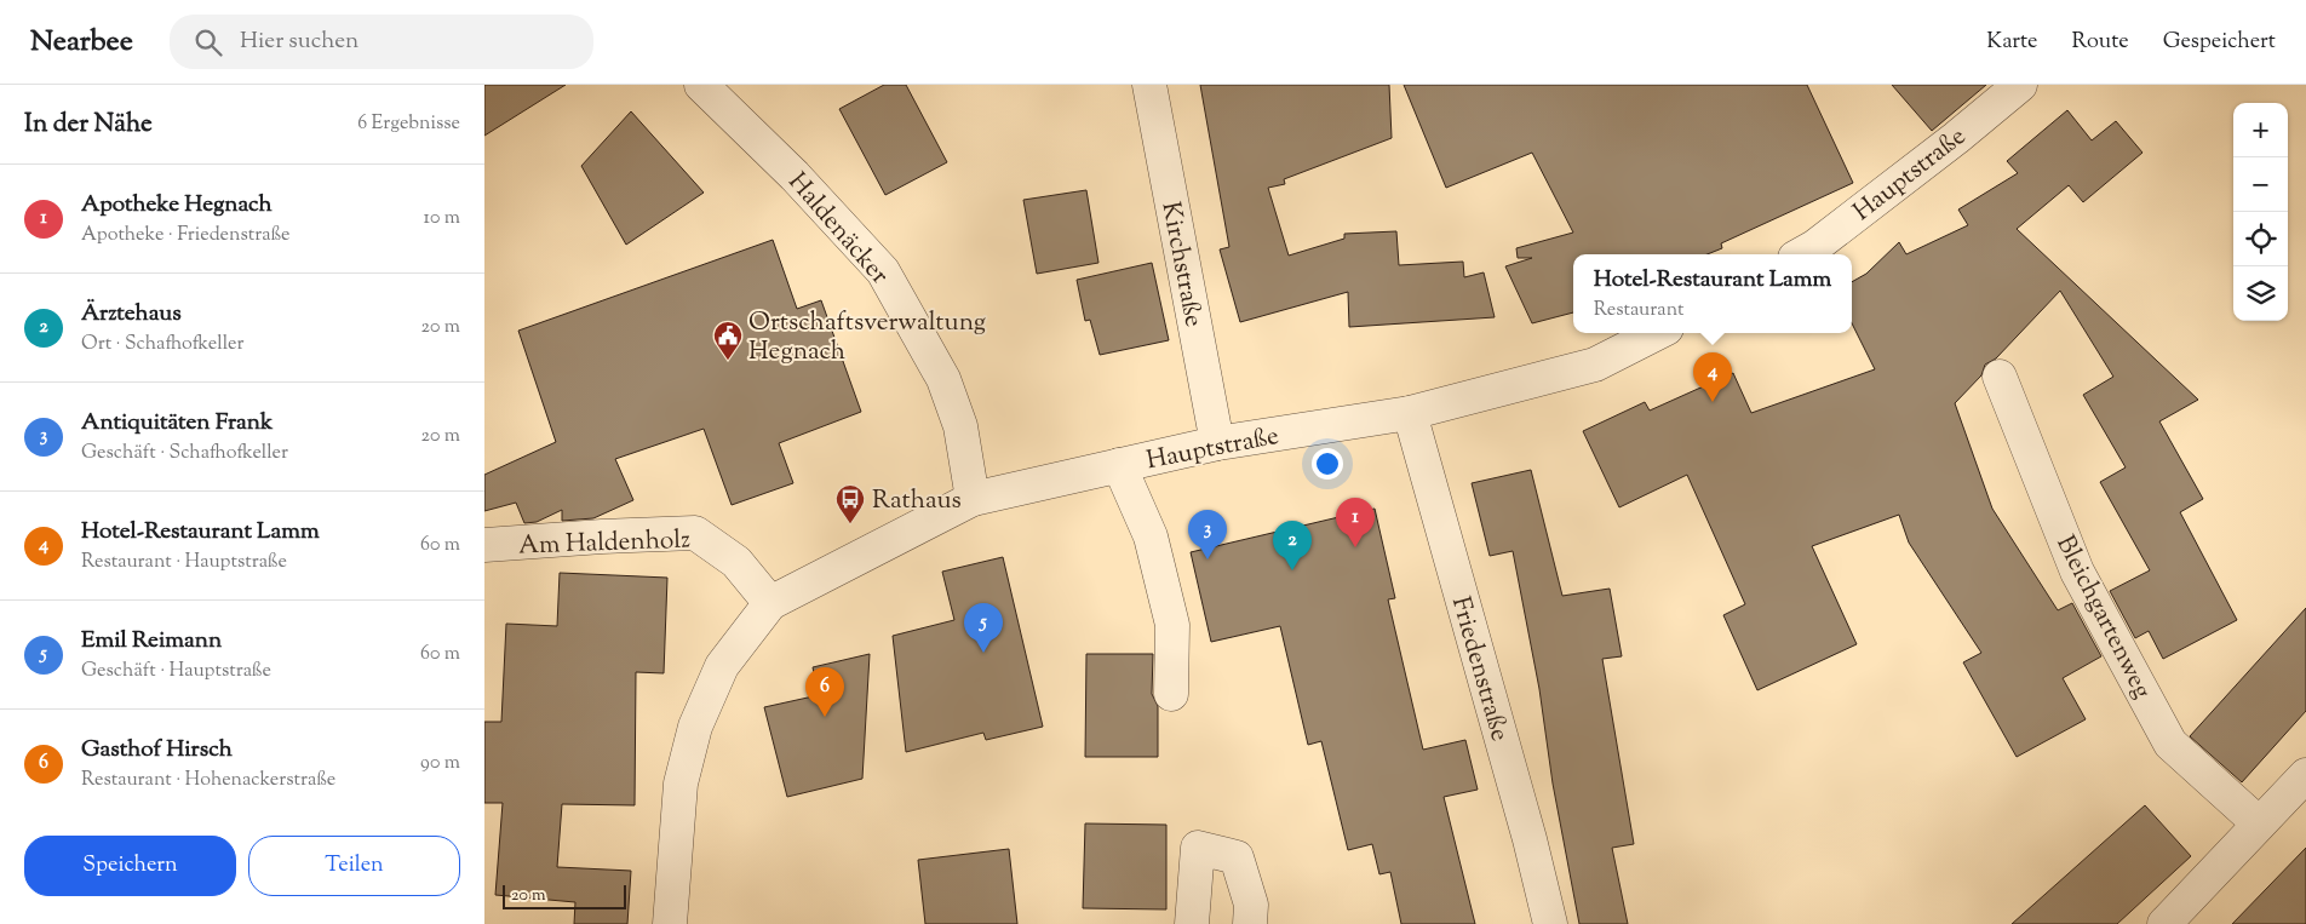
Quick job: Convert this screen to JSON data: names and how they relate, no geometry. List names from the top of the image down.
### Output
{
  "streets": {
    "street": [
      "Hauptstraße",
      "Haldenäcker",
      "Kirchstraße",
      "Am Haldenholz",
      "Bleichgartenweg",
      "Friedenstraße"
    ]
  },
  "crossings": [
    ["Hauptstraße", "Haldenäcker"],
    ["Hauptstraße", "Kirchstraße"],
    ["Hauptstraße", "Am Haldenholz"],
    ["Hauptstraße", "Friedenstraße"]
  ],
  "places": {
    "public building": ["Ortschaftsverwaltung Hegnach"],
    "bus stop": ["Rathaus"]
  },
  "scale_bar": "20 m",
  "page": {
    "header": "Nearbee",
    "search": "Hier suchen",
    "nav": ["Karte", "Route", "Gespeichert"],
    "heading": ["In der Nähe", "6 Ergebnisse"],
    "map_buttons": ["+", "−"],
    "list": [
      {
        "mark": "1",
        "name": "Apotheke Hegnach",
        "note": "Apotheke · Friedenstraße",
        "value": "10 m"
      },
      {
        "mark": "2",
        "name": "Ärztehaus",
        "note": "Ort · Schafhofkeller",
        "value": "20 m"
      },
      {
        "mark": "3",
        "name": "Antiquitäten Frank",
        "note": "Geschäft · Schafhofkeller",
        "value": "20 m"
      },
      {
        "mark": "4",
        "name": "Hotel-Restaurant Lamm",
        "note": "Restaurant · Hauptstraße",
        "value": "60 m"
      },
      {
        "mark": "5",
        "name": "Emil Reimann",
        "note": "Geschäft · Hauptstraße",
        "value": "60 m"
      },
      {
        "mark": "6",
        "name": "Gasthof Hirsch",
        "note": "Restaurant · Hohenackerstraße",
        "value": "90 m"
      }
    ],
    "popup": ["Hotel-Restaurant Lamm", "Restaurant"],
    "pins": [
      "4",
      "1",
      "3",
      "2",
      "5",
      "6"
    ],
    "buttons": ["Speichern", "Teilen"],
    "scale": "20 m"
  }
}
